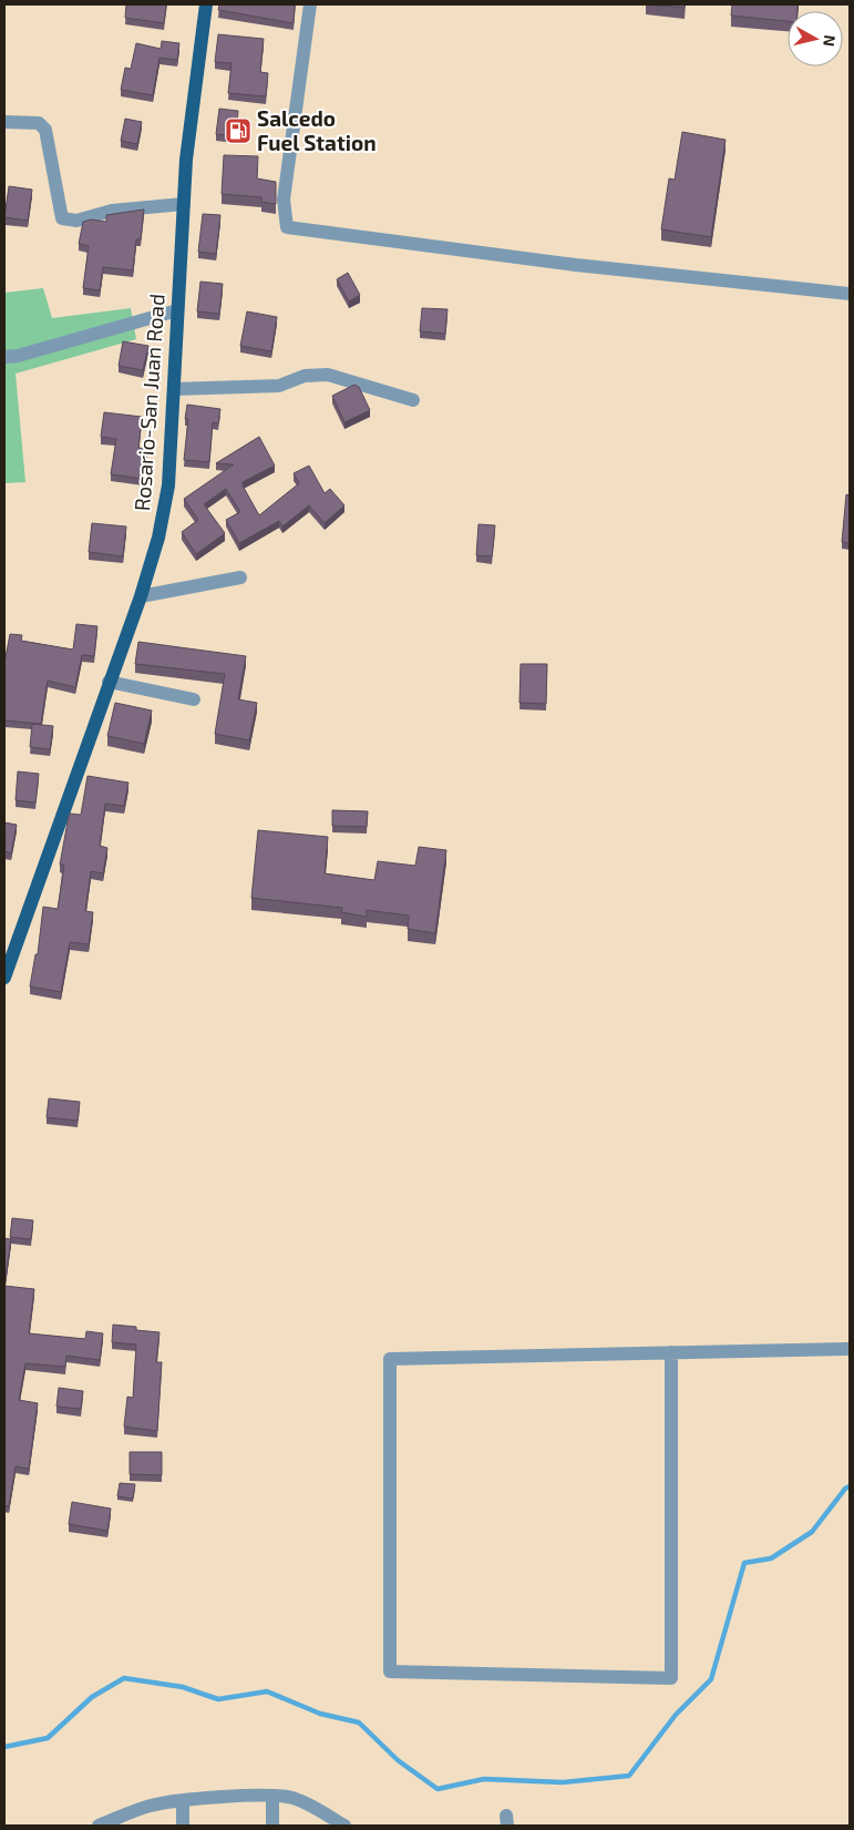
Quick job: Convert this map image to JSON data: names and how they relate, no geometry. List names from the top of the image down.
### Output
{
  "streets": {
    "main road": ["Rosario-San Juan Road"]
  },
  "places": {
    "fuel station": ["Salcedo Fuel Station"]
  },
  "north": "right"
}
